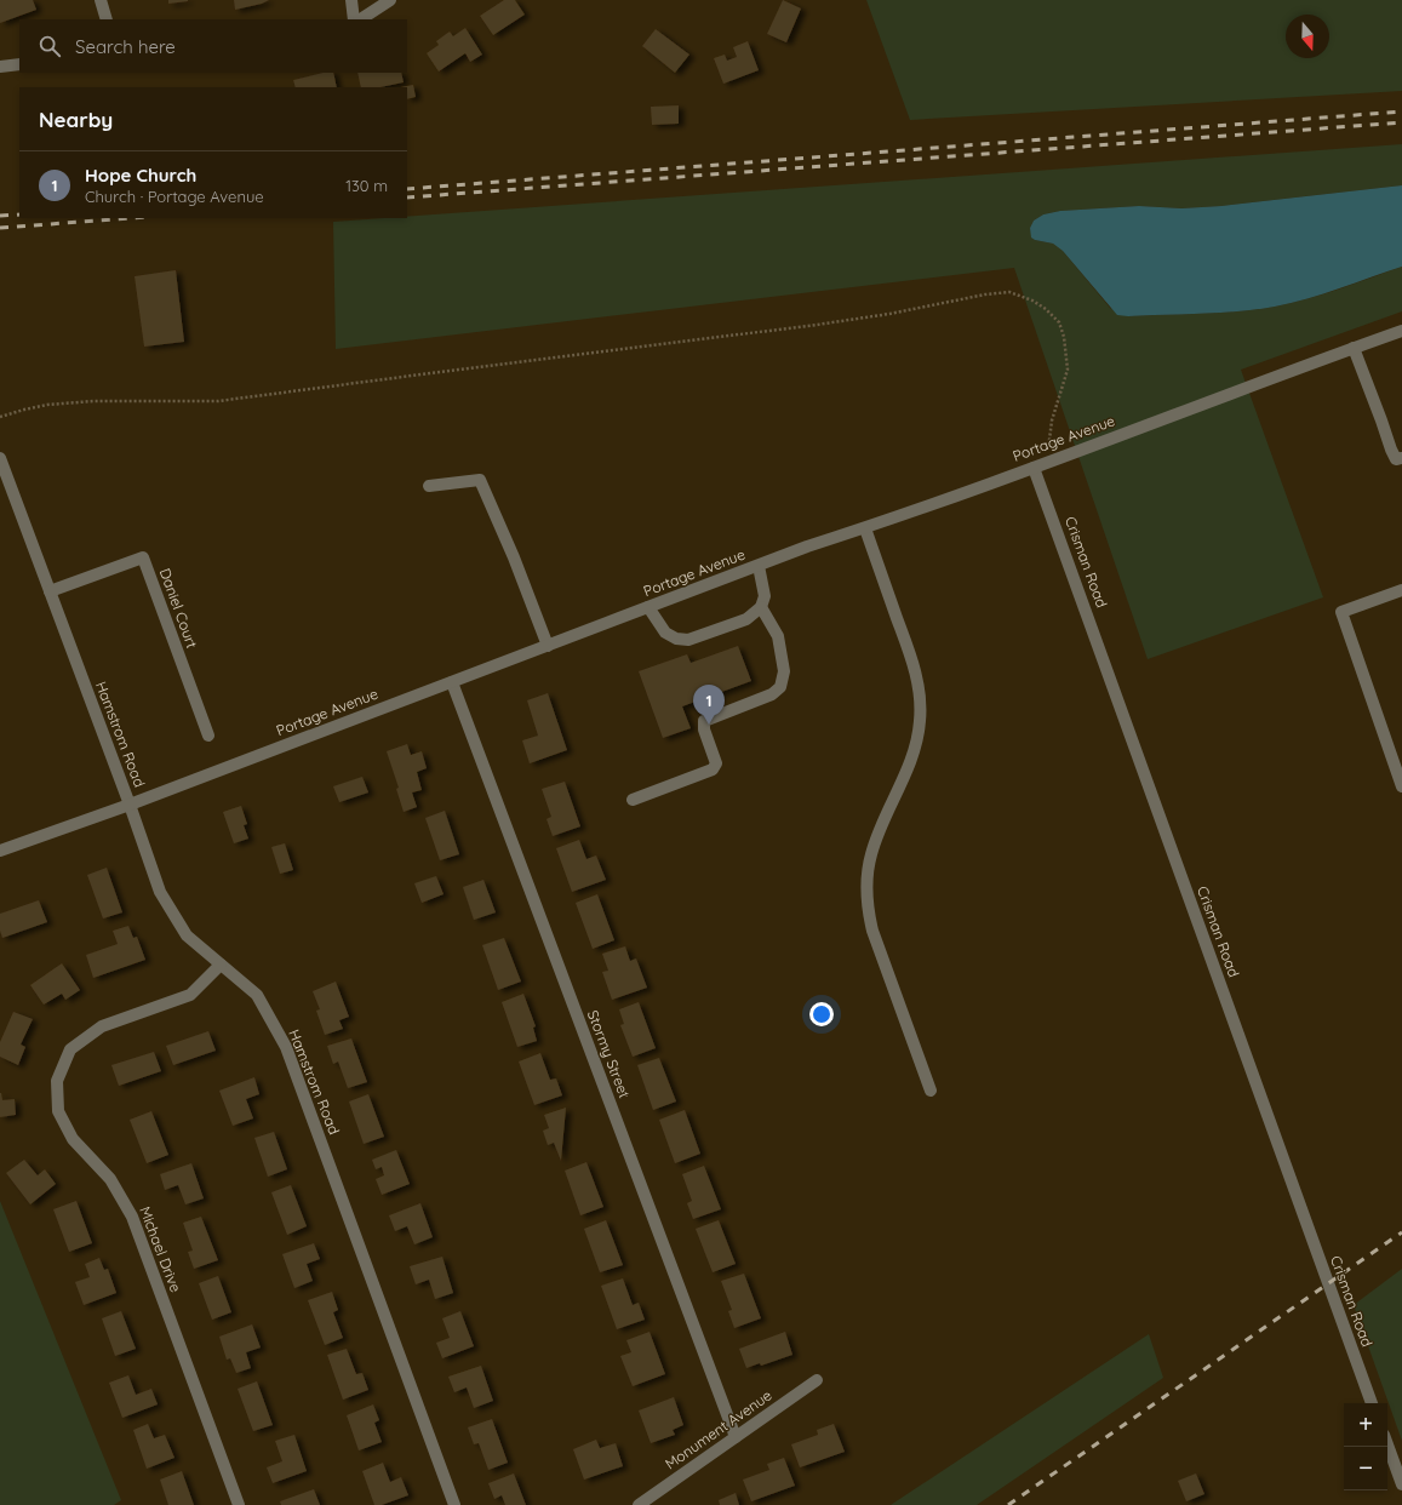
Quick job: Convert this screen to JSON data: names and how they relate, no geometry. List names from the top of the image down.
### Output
{
  "streets": {
    "street": [
      "Portage Avenue",
      "Crisman Road",
      "Daniel Court",
      "Hamstrom Road",
      "Stormy Street",
      "Michael Drive",
      "Monument Avenue"
    ]
  },
  "crossings": [
    ["Portage Avenue", "Crisman Road"],
    ["Portage Avenue", "Hamstrom Road"],
    ["Portage Avenue", "Stormy Street"],
    ["Daniel Court", "Hamstrom Road"],
    ["Hamstrom Road", "Michael Drive"],
    ["Stormy Street", "Monument Avenue"]
  ],
  "north": "bottom",
  "page": {
    "search": "Search here",
    "heading": "Nearby",
    "list": [
      {
        "mark": "1",
        "name": "Hope Church",
        "note": "Church · Portage Avenue",
        "value": "130 m"
      }
    ],
    "pins": "1",
    "map_buttons": ["+", "−"]
  }
}
